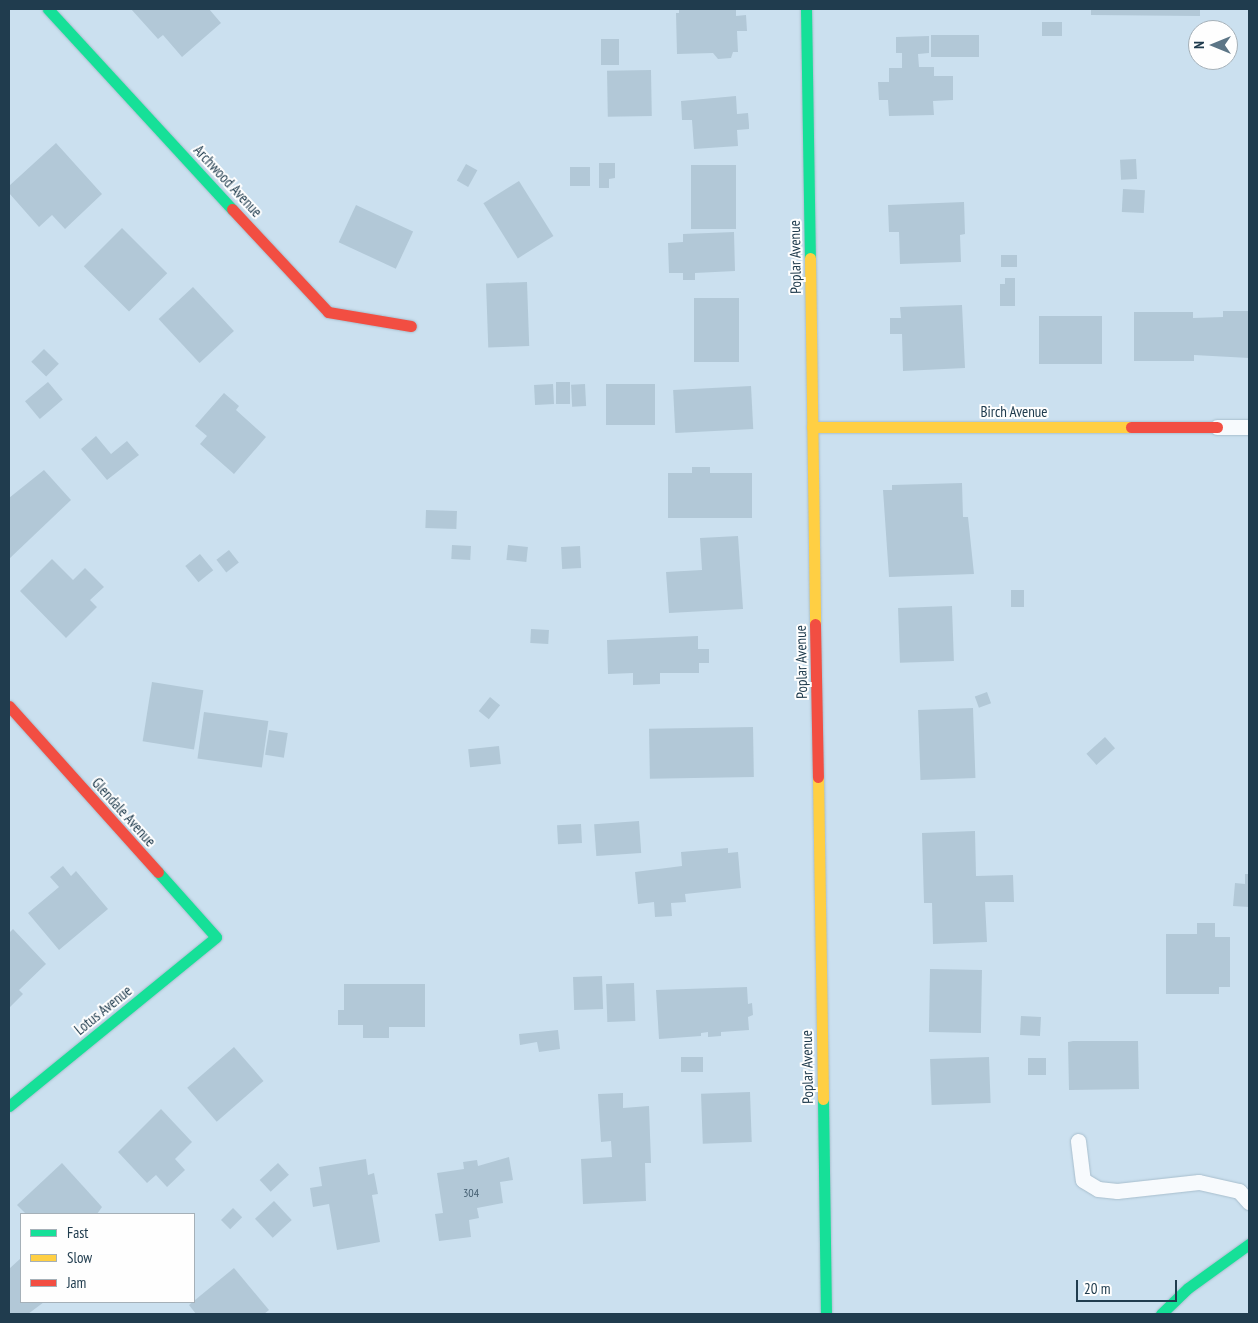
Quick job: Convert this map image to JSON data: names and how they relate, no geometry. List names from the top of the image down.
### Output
{
  "streets": {
    "street": [
      "Archwood Avenue",
      "Poplar Avenue",
      "Birch Avenue",
      "Glendale Avenue",
      "Lotus Avenue"
    ]
  },
  "crossings": [
    ["Poplar Avenue", "Birch Avenue"],
    ["Glendale Avenue", "Lotus Avenue"]
  ],
  "house_numbers": ["304"],
  "legend": ["Fast", "Slow", "Jam"],
  "scale_bar": "20 m",
  "north": "left"
}
